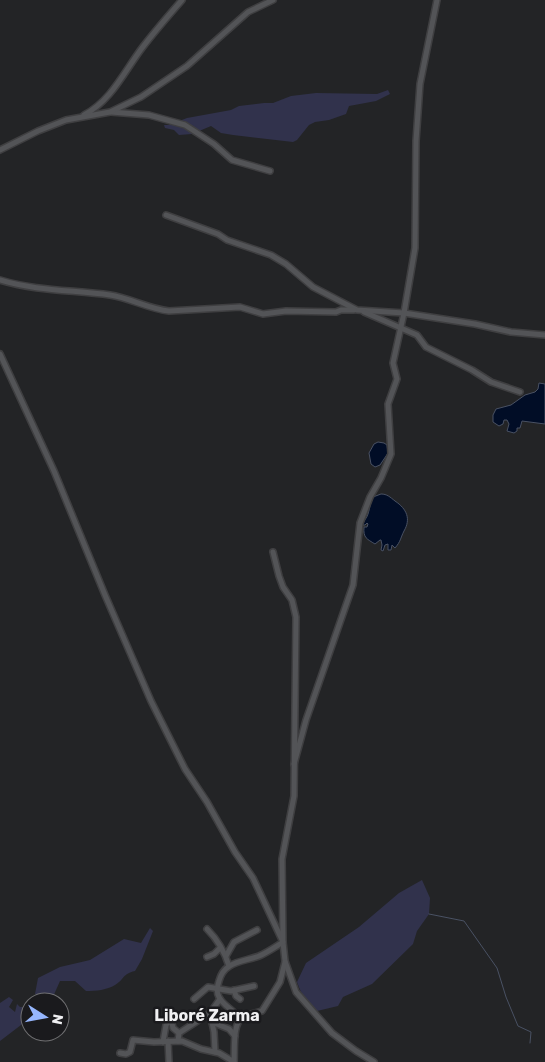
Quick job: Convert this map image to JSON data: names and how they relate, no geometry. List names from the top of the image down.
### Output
{
  "districts": ["Liboré Zarma"],
  "north": "right"
}
